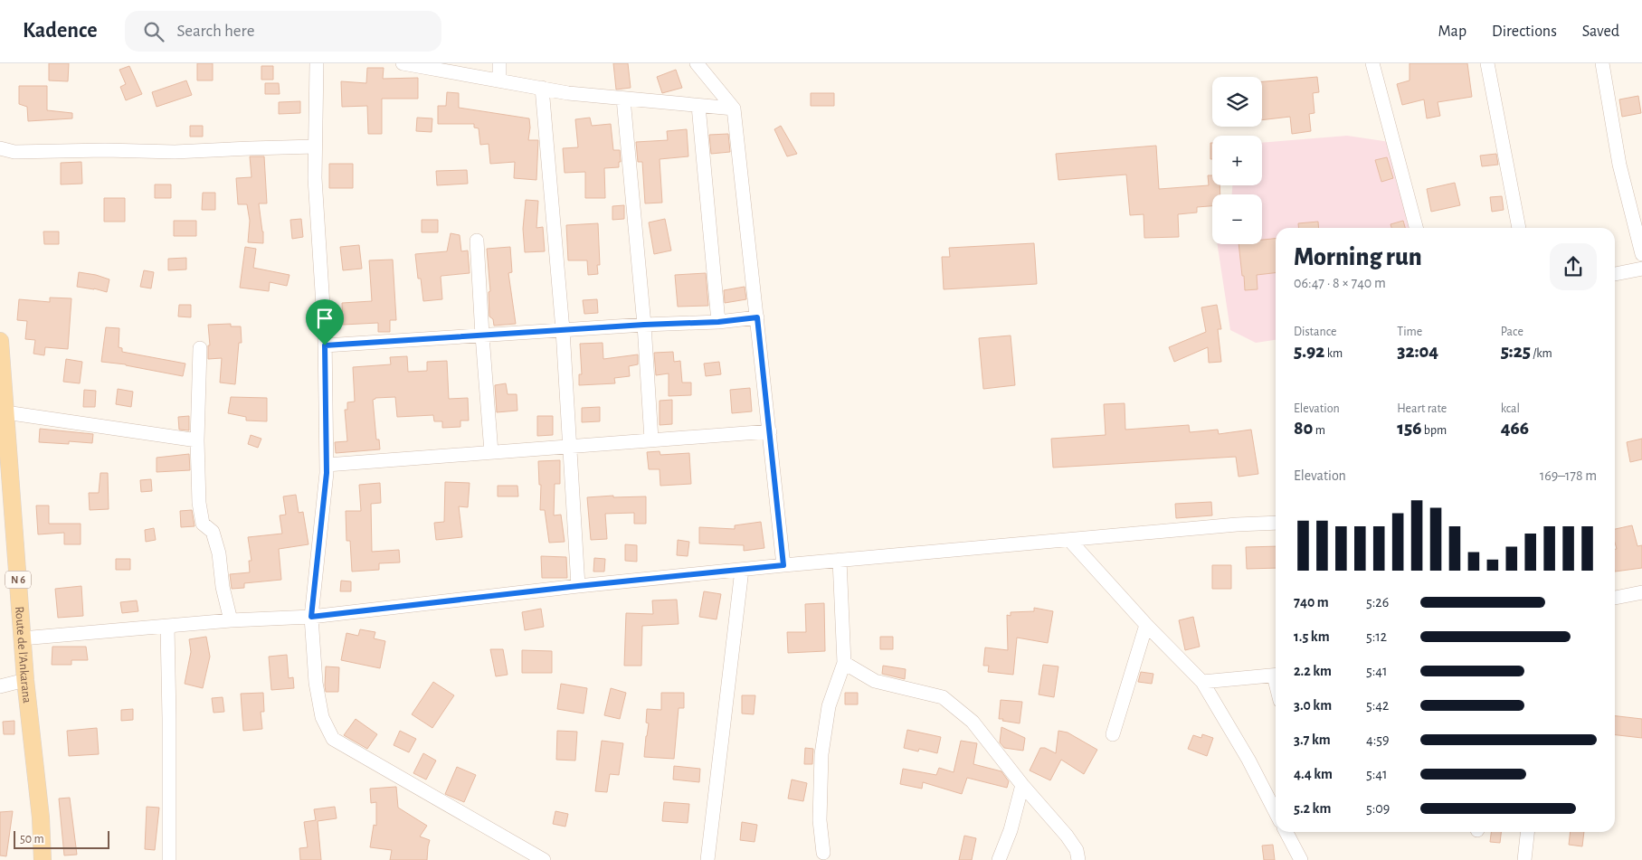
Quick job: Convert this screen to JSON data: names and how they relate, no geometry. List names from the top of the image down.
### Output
{
  "streets": {
    "main road": ["N 6", "Route de l'Ankarana"]
  },
  "scale_bar": "50 m",
  "page": {
    "header": "Kadence",
    "search": "Search here",
    "nav": ["Map", "Directions", "Saved"],
    "map_buttons": ["+", "−"],
    "heading": ["Morning run", "06:47 · 8 × 740 m"],
    "stats": [
      ["Distance", "5.92 km"],
      ["Time", "32:04"],
      ["Pace", "5:25 /km"],
      ["Elevation", "80 m"],
      ["Heart rate", "156 bpm"],
      ["kcal", "466"]
    ],
    "chart": ["Elevation", "169–178 m"],
    "list": [
      {
        "name": "740 m",
        "note": "5:26"
      },
      {
        "name": "1.5 km",
        "note": "5:12"
      },
      {
        "name": "2.2 km",
        "note": "5:41"
      },
      {
        "name": "3.0 km",
        "note": "5:42"
      },
      {
        "name": "3.7 km",
        "note": "4:59"
      },
      {
        "name": "4.4 km",
        "note": "5:41"
      },
      {
        "name": "5.2 km",
        "note": "5:09"
      }
    ],
    "scale": "50 m"
  }
}
